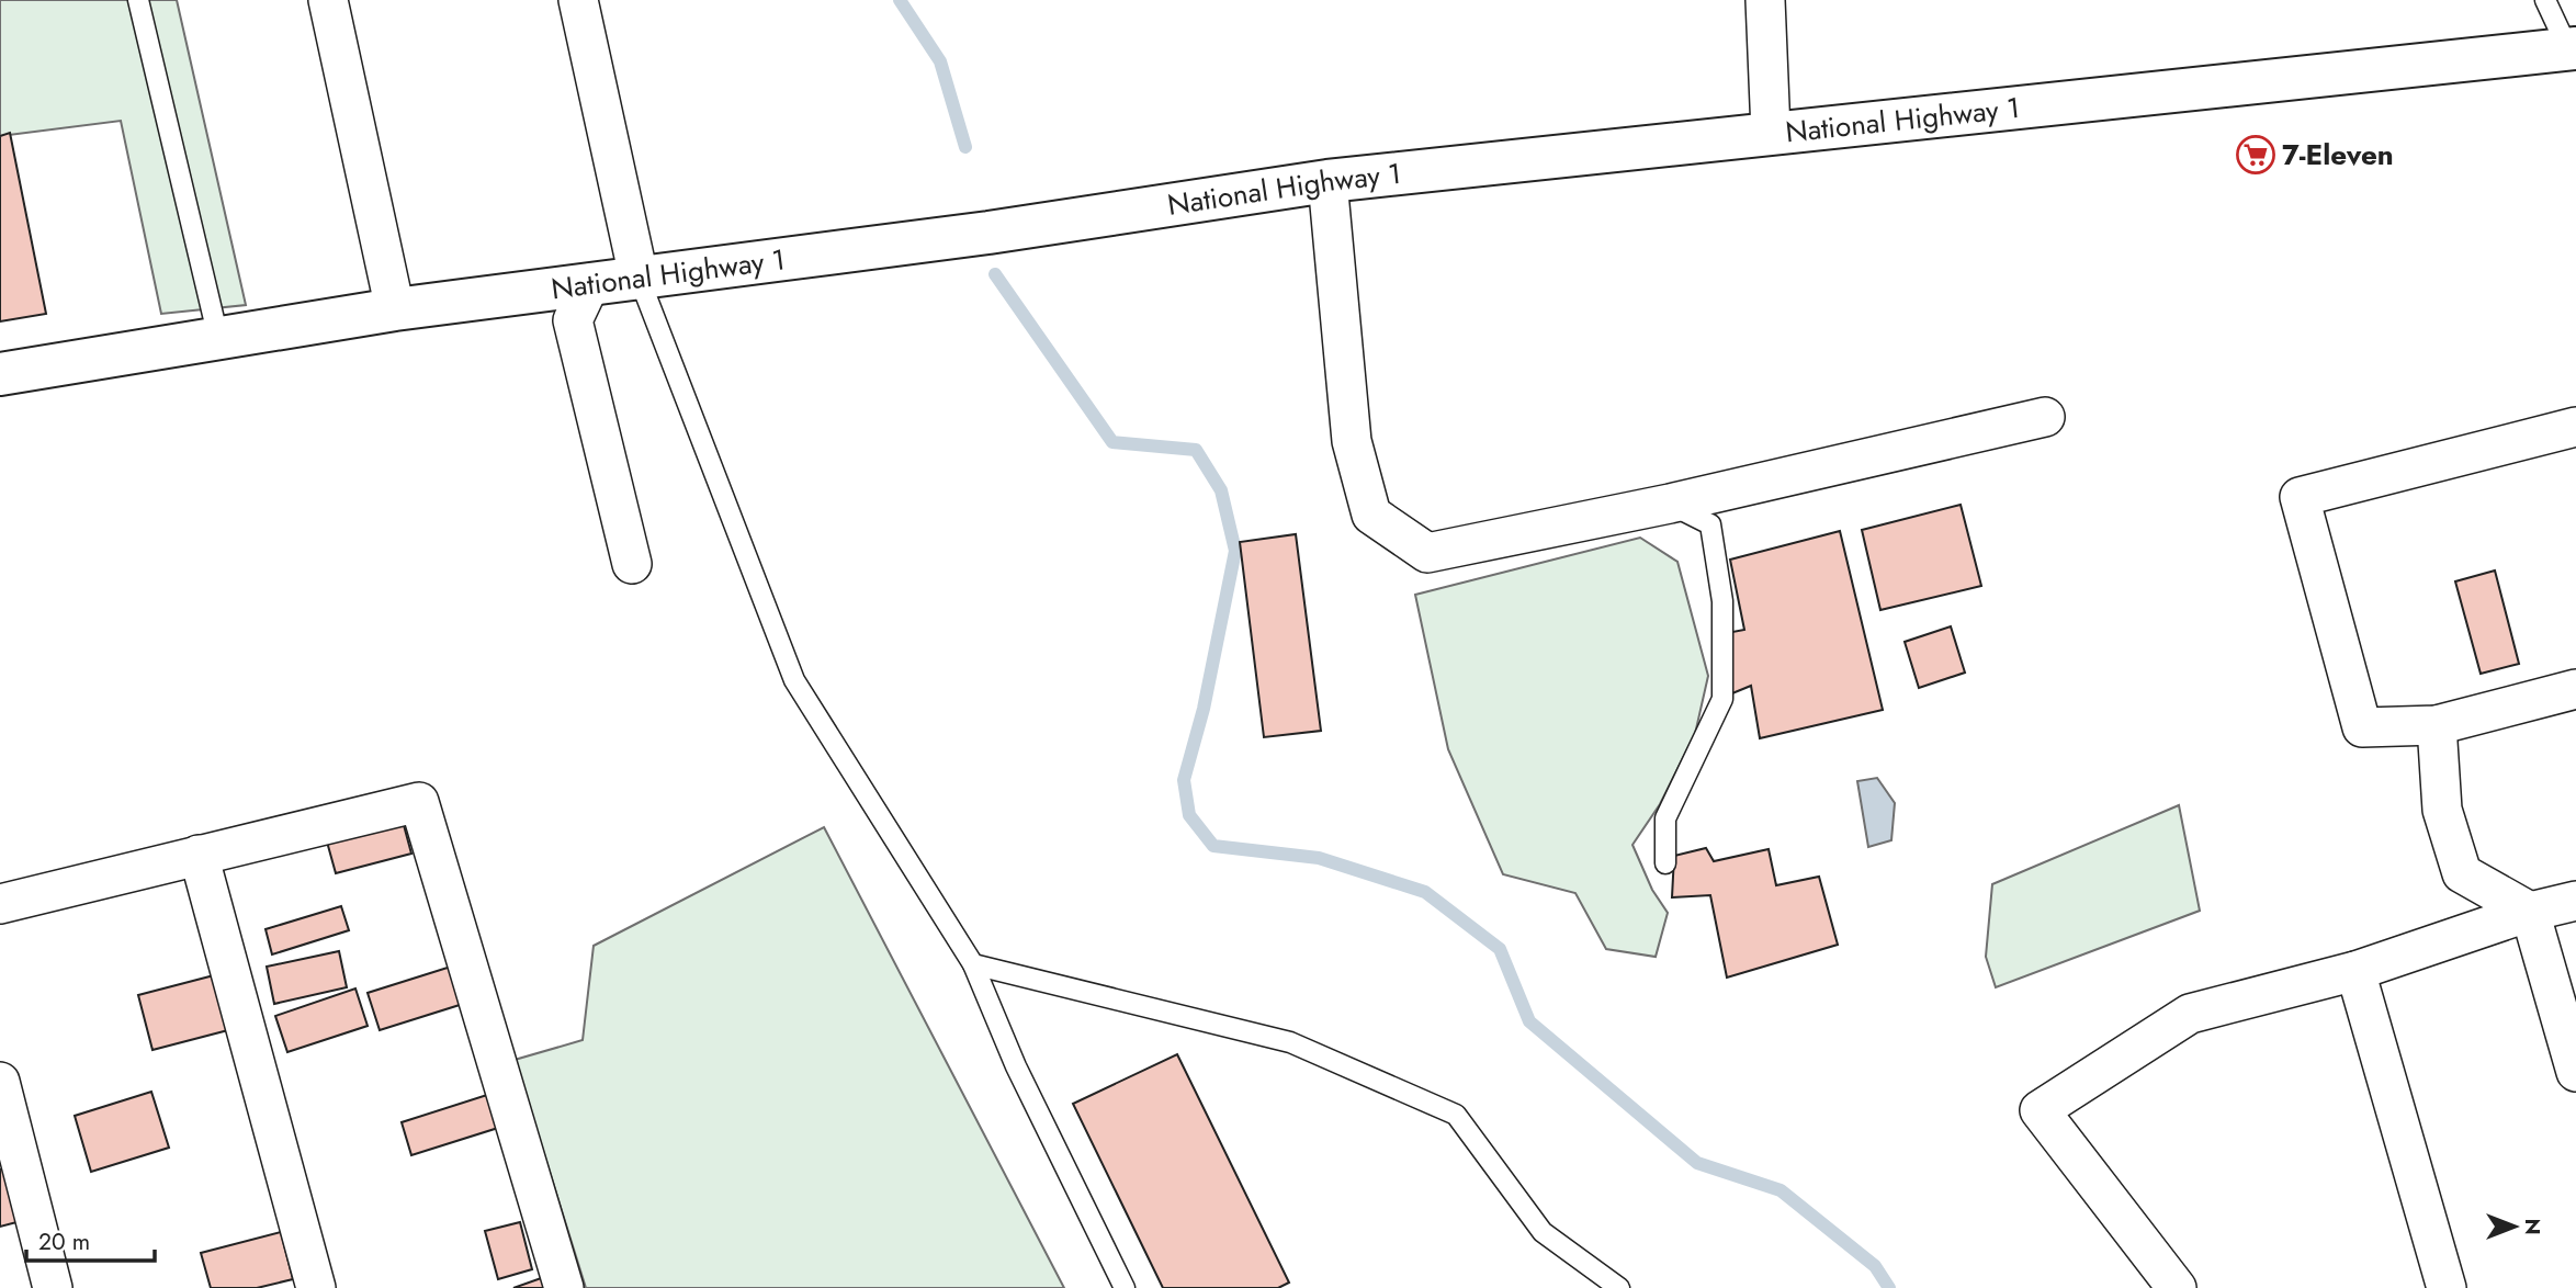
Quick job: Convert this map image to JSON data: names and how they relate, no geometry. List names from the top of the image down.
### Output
{
  "streets": {
    "highway": ["National Highway 1"]
  },
  "places": {
    "supermarket": ["7-Eleven"]
  },
  "scale_bar": "20 m",
  "north": "right"
}
